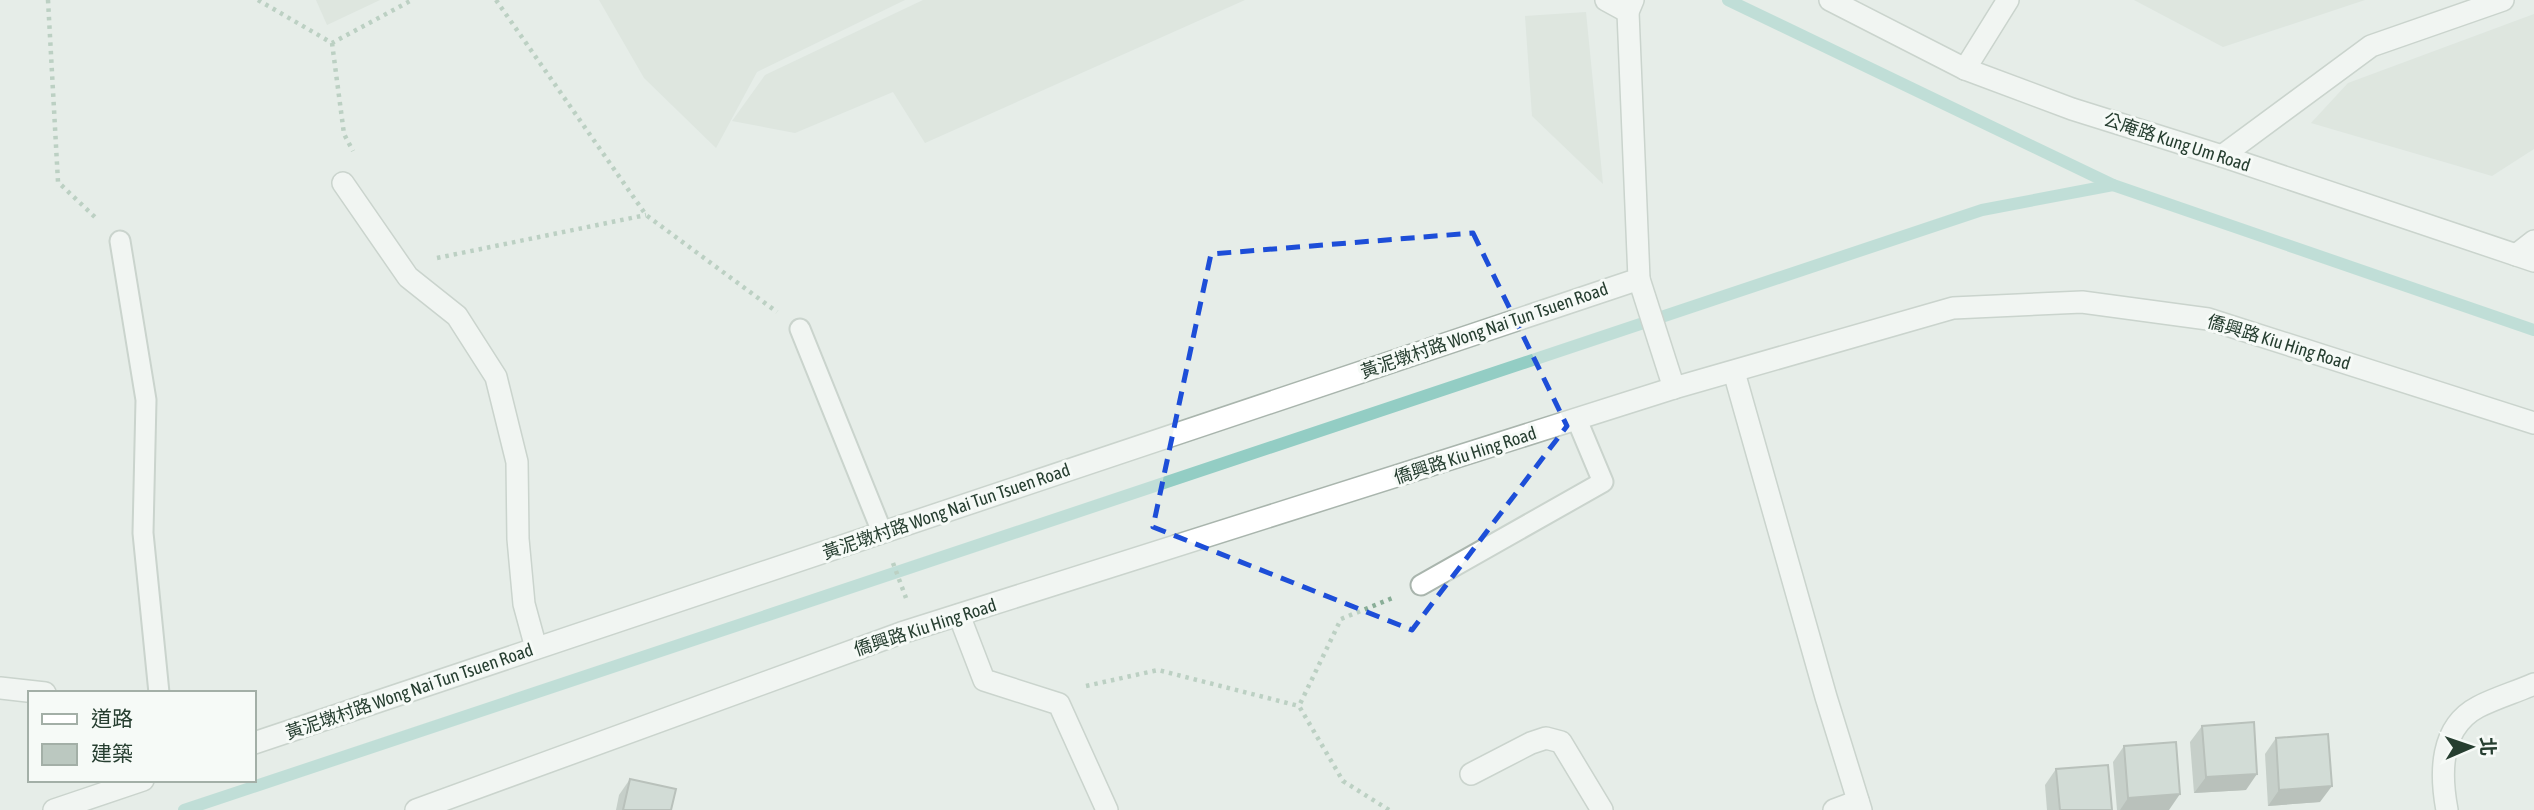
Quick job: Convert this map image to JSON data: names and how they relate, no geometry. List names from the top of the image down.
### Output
{
  "streets": {
    "street": ["公庵路 Kung Um Road", "黃泥墩村路 Wong Nai Tun Tsuen Road", "僑興路 Kiu Hing Road"]
  },
  "legend": ["道路", "建築"],
  "north": "right"
}
